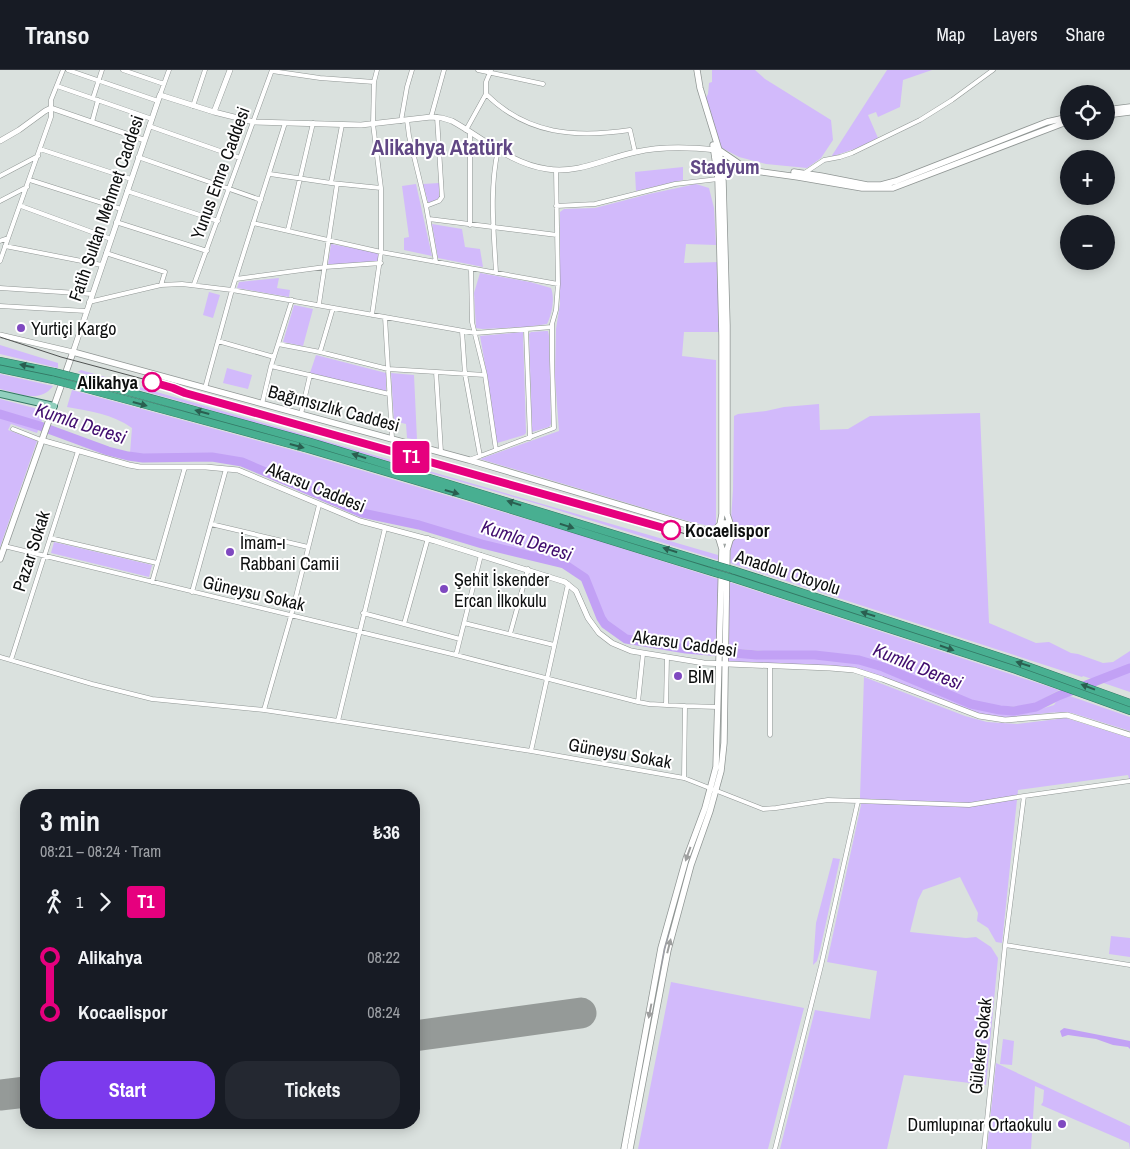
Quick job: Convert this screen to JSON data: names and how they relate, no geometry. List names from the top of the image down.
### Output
{
  "streets": {
    "highway": ["Anadolu Otoyolu"],
    "main road": ["Fatih Sultan Mehmet Caddesi", "Bağımsızlık Caddesi"],
    "street": [
      "Yunus Emre Caddesi",
      "Akarsu Caddesi",
      "Pazar Sokak",
      "Güneysu Sokak",
      "Güleker Sokak"
    ]
  },
  "crossings": [
    ["Fatih Sultan Mehmet Caddesi", "Bağımsızlık Caddesi"],
    ["Fatih Sultan Mehmet Caddesi", "Akarsu Caddesi"],
    ["Fatih Sultan Mehmet Caddesi", "Güneysu Sokak"],
    ["Akarsu Caddesi", "Pazar Sokak"],
    ["Pazar Sokak", "Güneysu Sokak"]
  ],
  "districts": ["Alikahya Atatürk", "Stadyum"],
  "water": ["Kumla Deresi"],
  "places": [
    "Yurtiçi Kargo",
    "Alikahya",
    "Kocaelispor",
    "İmam-ı Rabbani Camii",
    "Şehit İskender Ercan İlkokulu",
    "BİM",
    "Dumlupınar Ortaokulu"
  ],
  "lines": ["tram line T1"],
  "page": {
    "header": "Transo",
    "nav": ["Map", "Layers", "Share"],
    "on_map": "T1",
    "map_buttons": ["+", "−"],
    "heading": ["3 min", "08:21 – 08:24 · Tram", "₺36"],
    "legs": ["1", "T1"],
    "list": [
      {
        "name": "Alikahya",
        "value": "08:22"
      },
      {
        "name": "Kocaelispor",
        "value": "08:24"
      }
    ],
    "buttons": ["Start", "Tickets"]
  }
}
